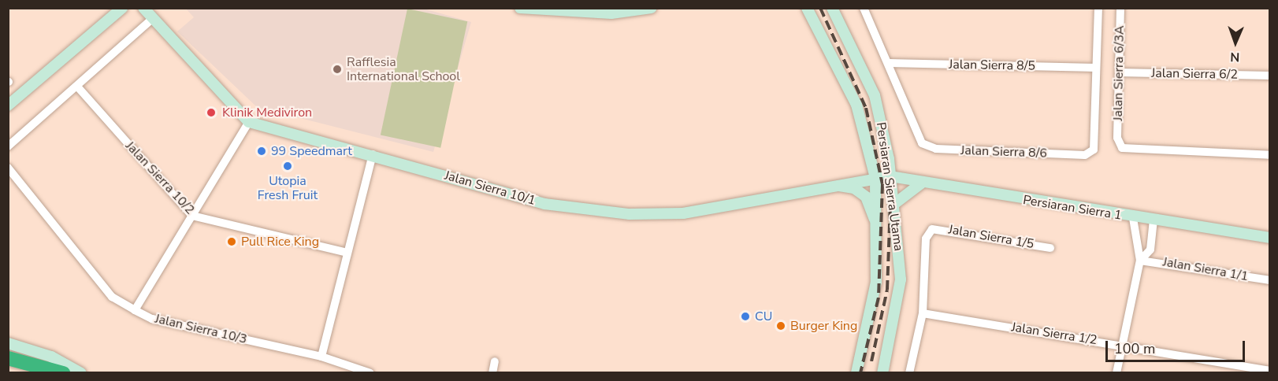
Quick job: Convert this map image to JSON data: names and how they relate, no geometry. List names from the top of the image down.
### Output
{
  "streets": {
    "street": [
      "Jalan Sierra 8/5",
      "Jalan Sierra 6/3A",
      "Jalan Sierra 6/2",
      "Jalan Sierra 8/6",
      "Jalan Sierra 10/2",
      "Persiaran Sierra Utama",
      "Jalan Sierra 10/1",
      "Persiaran Sierra 1",
      "Jalan Sierra 1/5",
      "Jalan Sierra 1/1",
      "Jalan Sierra 10/3",
      "Jalan Sierra 1/2"
    ]
  },
  "crossings": [
    ["Jalan Sierra 8/5", "Jalan Sierra 8/6"],
    ["Jalan Sierra 6/3A", "Jalan Sierra 6/2"],
    ["Persiaran Sierra Utama", "Jalan Sierra 10/1"],
    ["Persiaran Sierra Utama", "Persiaran Sierra 1"],
    ["Jalan Sierra 10/1", "Persiaran Sierra 1"],
    ["Jalan Sierra 1/5", "Jalan Sierra 1/2"]
  ],
  "places": [
    "Rafflesia International School",
    "Klinik Mediviron",
    "99 Speedmart",
    "Utopia Fresh Fruit",
    "Pull Rice King",
    "CU",
    "Burger King"
  ],
  "scale_bar": "100 m",
  "north": "bottom"
}
